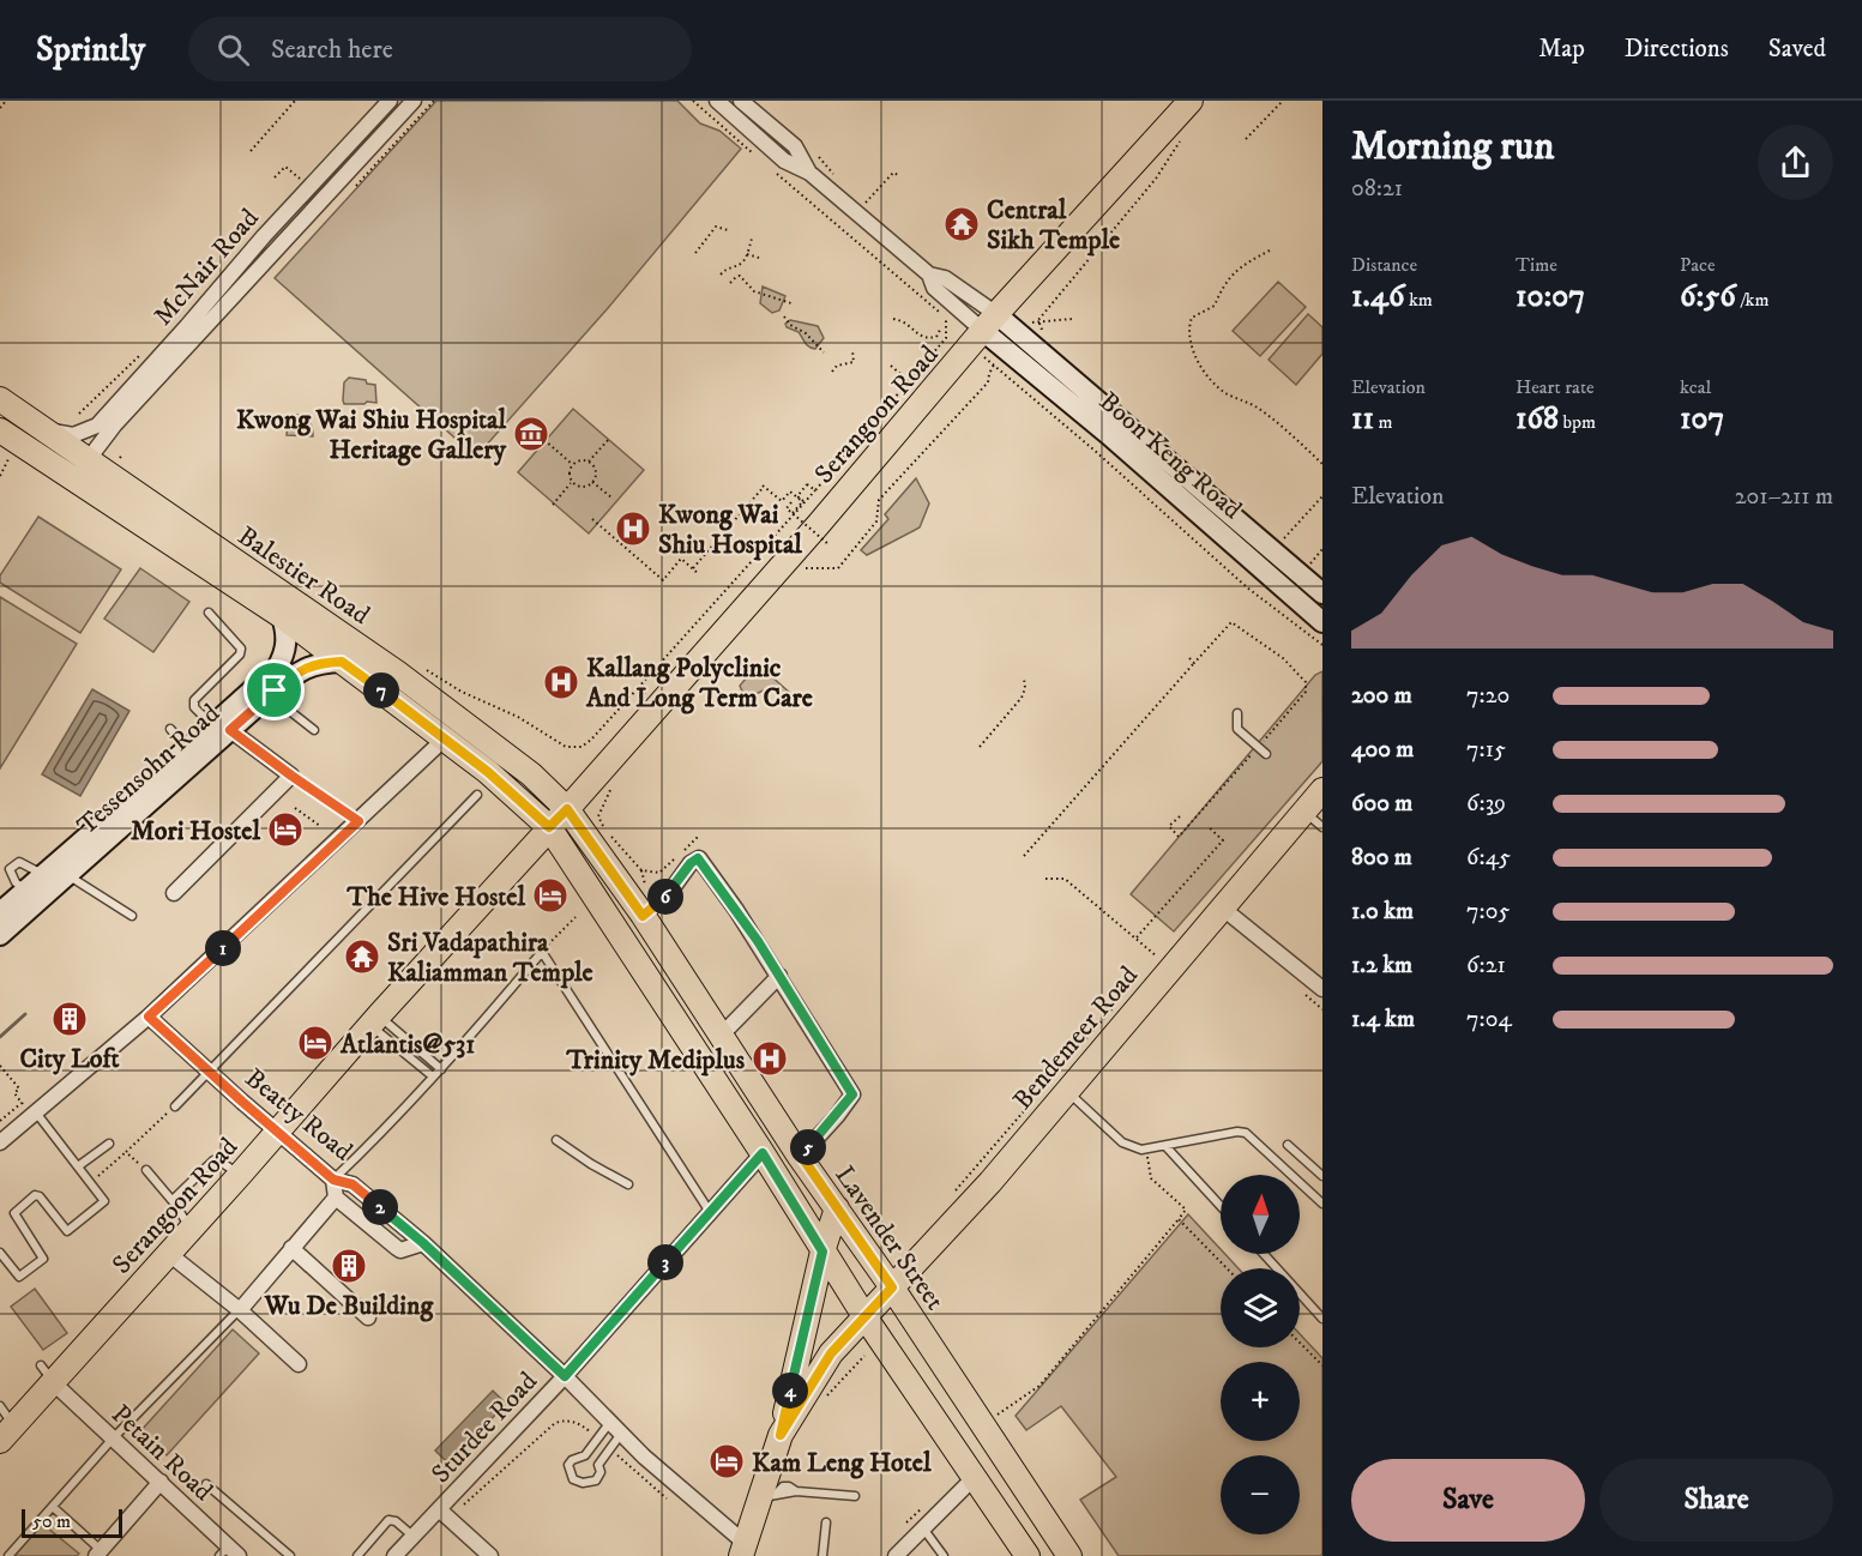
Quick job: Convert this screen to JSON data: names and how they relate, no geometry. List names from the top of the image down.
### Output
{
  "streets": {
    "main road": [
      "Serangoon Road",
      "Boon Keng Road",
      "Balestier Road",
      "Tessensohn Road",
      "Bendemeer Road",
      "Lavender Street"
    ],
    "street": [
      "McNair Road",
      "Beatty Road",
      "Sturdee Road",
      "Petain Road"
    ]
  },
  "crossings": [
    ["McNair Road", "Balestier Road"],
    ["Serangoon Road", "Boon Keng Road"],
    ["Serangoon Road", "Balestier Road"],
    ["Serangoon Road", "Beatty Road"],
    ["Serangoon Road", "Lavender Street"],
    ["Serangoon Road", "Petain Road"],
    ["Balestier Road", "Tessensohn Road"],
    ["Balestier Road", "Lavender Street"],
    ["Bendemeer Road", "Lavender Street"],
    ["Beatty Road", "Sturdee Road"]
  ],
  "places": {
    "temple": ["Central Sikh Temple", "Sri Vadapathira Kaliamman Temple"],
    "museum": ["Kwong Wai Shiu Hospital Heritage Gallery"],
    "hospital": ["Kwong Wai Shiu Hospital", "Kallang Polyclinic And Long Term Care", "Trinity Mediplus"],
    "hotel": [
      "Mori Hostel",
      "The Hive Hostel",
      "Atlantis@531",
      "Kam Leng Hotel"
    ],
    "building": ["City Loft", "Wu De Building"]
  },
  "scale_bar": "50 m",
  "north": "top",
  "page": {
    "header": "Sprintly",
    "search": "Search here",
    "nav": ["Map", "Directions", "Saved"],
    "heading": ["Morning run", "08:21"],
    "stats": [
      ["Distance", "1.46 km"],
      ["Time", "10:07"],
      ["Pace", "6:56 /km"],
      ["Elevation", "11 m"],
      ["Heart rate", "168 bpm"],
      ["kcal", "107"]
    ],
    "chart": ["Elevation", "201–211 m"],
    "list": [
      {
        "name": "200 m",
        "note": "7:20"
      },
      {
        "name": "400 m",
        "note": "7:15"
      },
      {
        "name": "600 m",
        "note": "6:39"
      },
      {
        "name": "800 m",
        "note": "6:45"
      },
      {
        "name": "1.0 km",
        "note": "7:05"
      },
      {
        "name": "1.2 km",
        "note": "6:21"
      },
      {
        "name": "1.4 km",
        "note": "7:04"
      }
    ],
    "pins": [
      "7",
      "6",
      "1",
      "5",
      "2",
      "3",
      "4"
    ],
    "map_buttons": ["+", "−"],
    "buttons": ["Save", "Share"],
    "scale": "50 m"
  }
}
